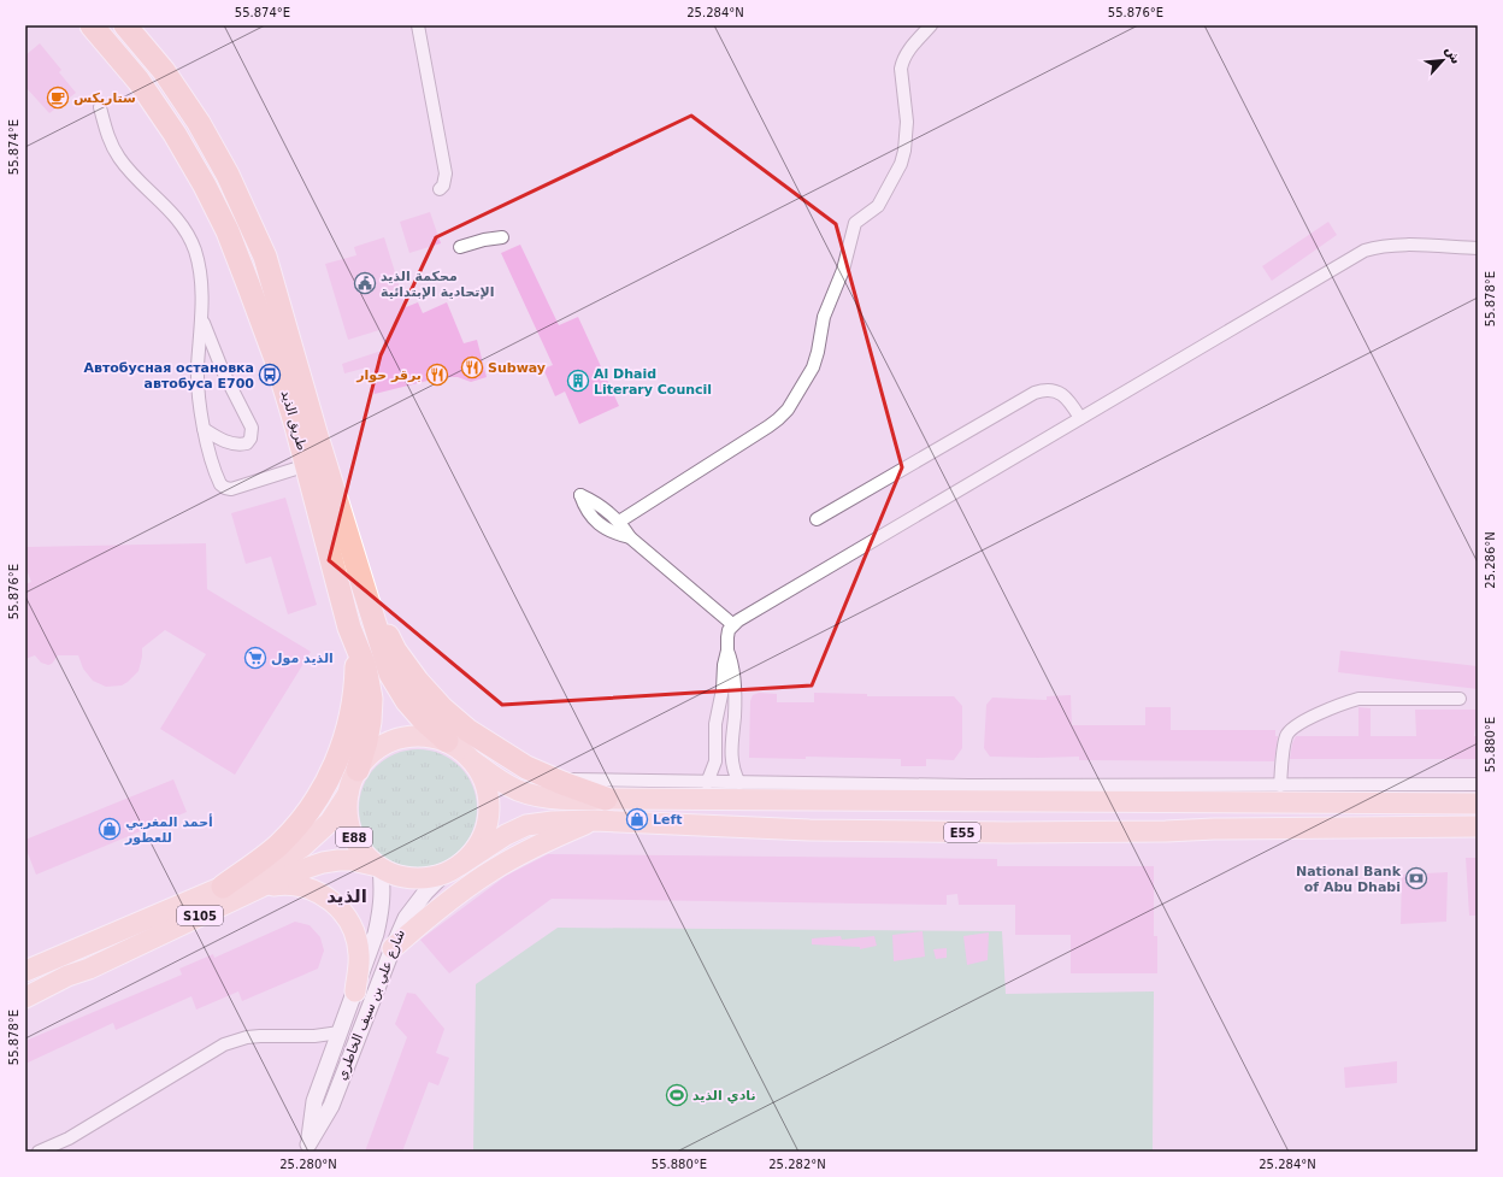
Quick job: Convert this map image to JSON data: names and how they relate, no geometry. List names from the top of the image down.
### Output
{
  "streets": {
    "highway": [
      "طريق الذيد",
      "E55",
      "E88",
      "S105"
    ],
    "street": ["شارع علي بن سيف الخاطري"]
  },
  "crossings": [
    ["طريق الذيد", "E55"],
    ["طريق الذيد", "E88"],
    ["طريق الذيد", "S105"],
    ["طريق الذيد", "شارع علي بن سيف الخاطري"],
    ["E55", "E88"],
    ["E55", "S105"],
    ["E55", "شارع علي بن سيف الخاطري"],
    ["E88", "S105"],
    ["E88", "شارع علي بن سيف الخاطري"],
    ["S105", "شارع علي بن سيف الخاطري"]
  ],
  "districts": ["الذيد"],
  "places": {
    "cafe": ["ستاربكس"],
    "public building": ["محكمة الذيد الإتحادية الإبتدائية"],
    "restaurant": ["Subway", "برقر حوار"],
    "bus stop": ["Автобусная остановка автобуса Е700"],
    "building": ["Al Dhaid Literary Council"],
    "supermarket": ["الذيد مول"],
    "shop": ["Left", "أحمد المغربي للعطور"],
    "bank": ["National Bank of Abu Dhabi"],
    "sports": ["نادي الذيد"]
  },
  "north": "top right",
  "coordinates": [
    "55.874°E",
    "25.284°N",
    "55.876°E",
    "55.878°E",
    "25.286°N",
    "55.880°E",
    "25.280°N",
    "25.282°N"
  ]
}
